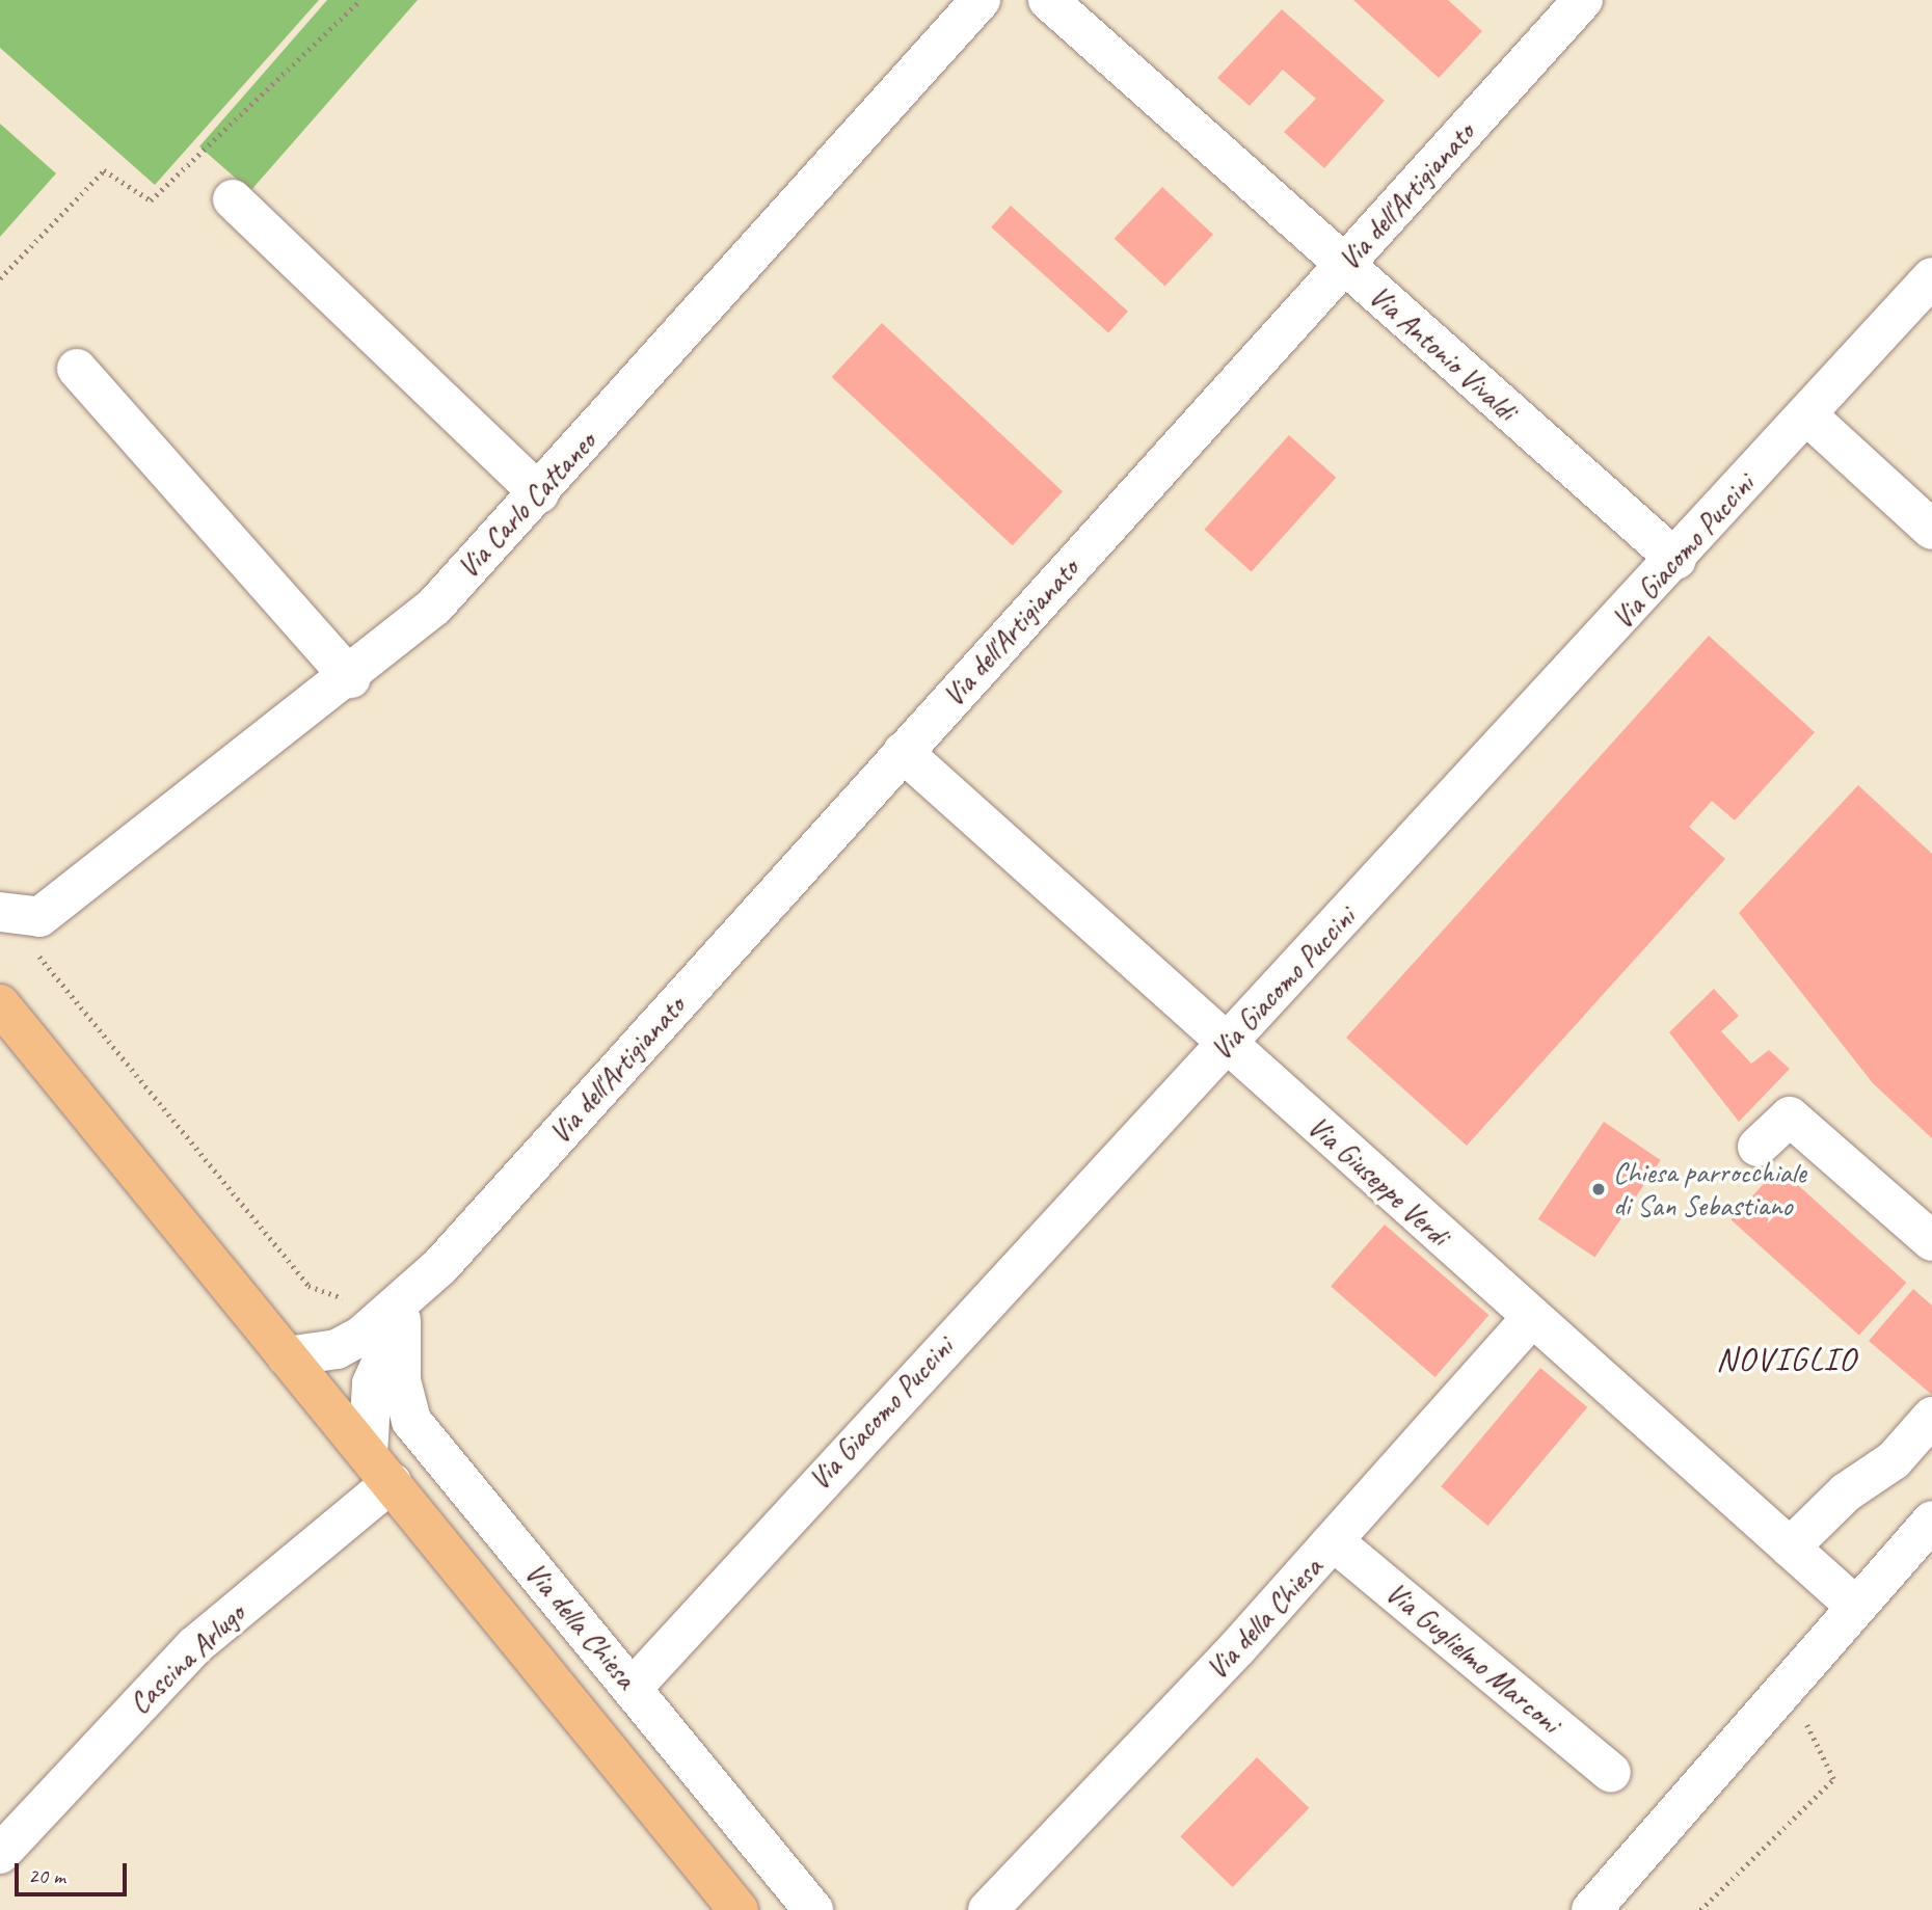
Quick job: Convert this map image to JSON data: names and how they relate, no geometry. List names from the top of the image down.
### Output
{
  "streets": {
    "street": [
      "Via dell'Artigianato",
      "Via Antonio Vivaldi",
      "Via Carlo Cattaneo",
      "Via Giacomo Puccini",
      "Via Giuseppe Verdi",
      "Via della Chiesa",
      "Via Guglielmo Marconi",
      "Cascina Arlugo"
    ]
  },
  "crossings": [
    ["Via dell'Artigianato", "Via Antonio Vivaldi"],
    ["Via dell'Artigianato", "Via Giuseppe Verdi"],
    ["Via dell'Artigianato", "Via della Chiesa"],
    ["Via dell'Artigianato", "Cascina Arlugo"],
    ["Via Antonio Vivaldi", "Via Giacomo Puccini"],
    ["Via Giacomo Puccini", "Via Giuseppe Verdi"],
    ["Via Giacomo Puccini", "Via della Chiesa"],
    ["Via Giuseppe Verdi", "Via della Chiesa"],
    ["Via della Chiesa", "Via Guglielmo Marconi"]
  ],
  "districts": ["NOVIGLIO"],
  "places": ["Chiesa parrocchiale di San Sebastiano"],
  "scale_bar": "20 m"
}
